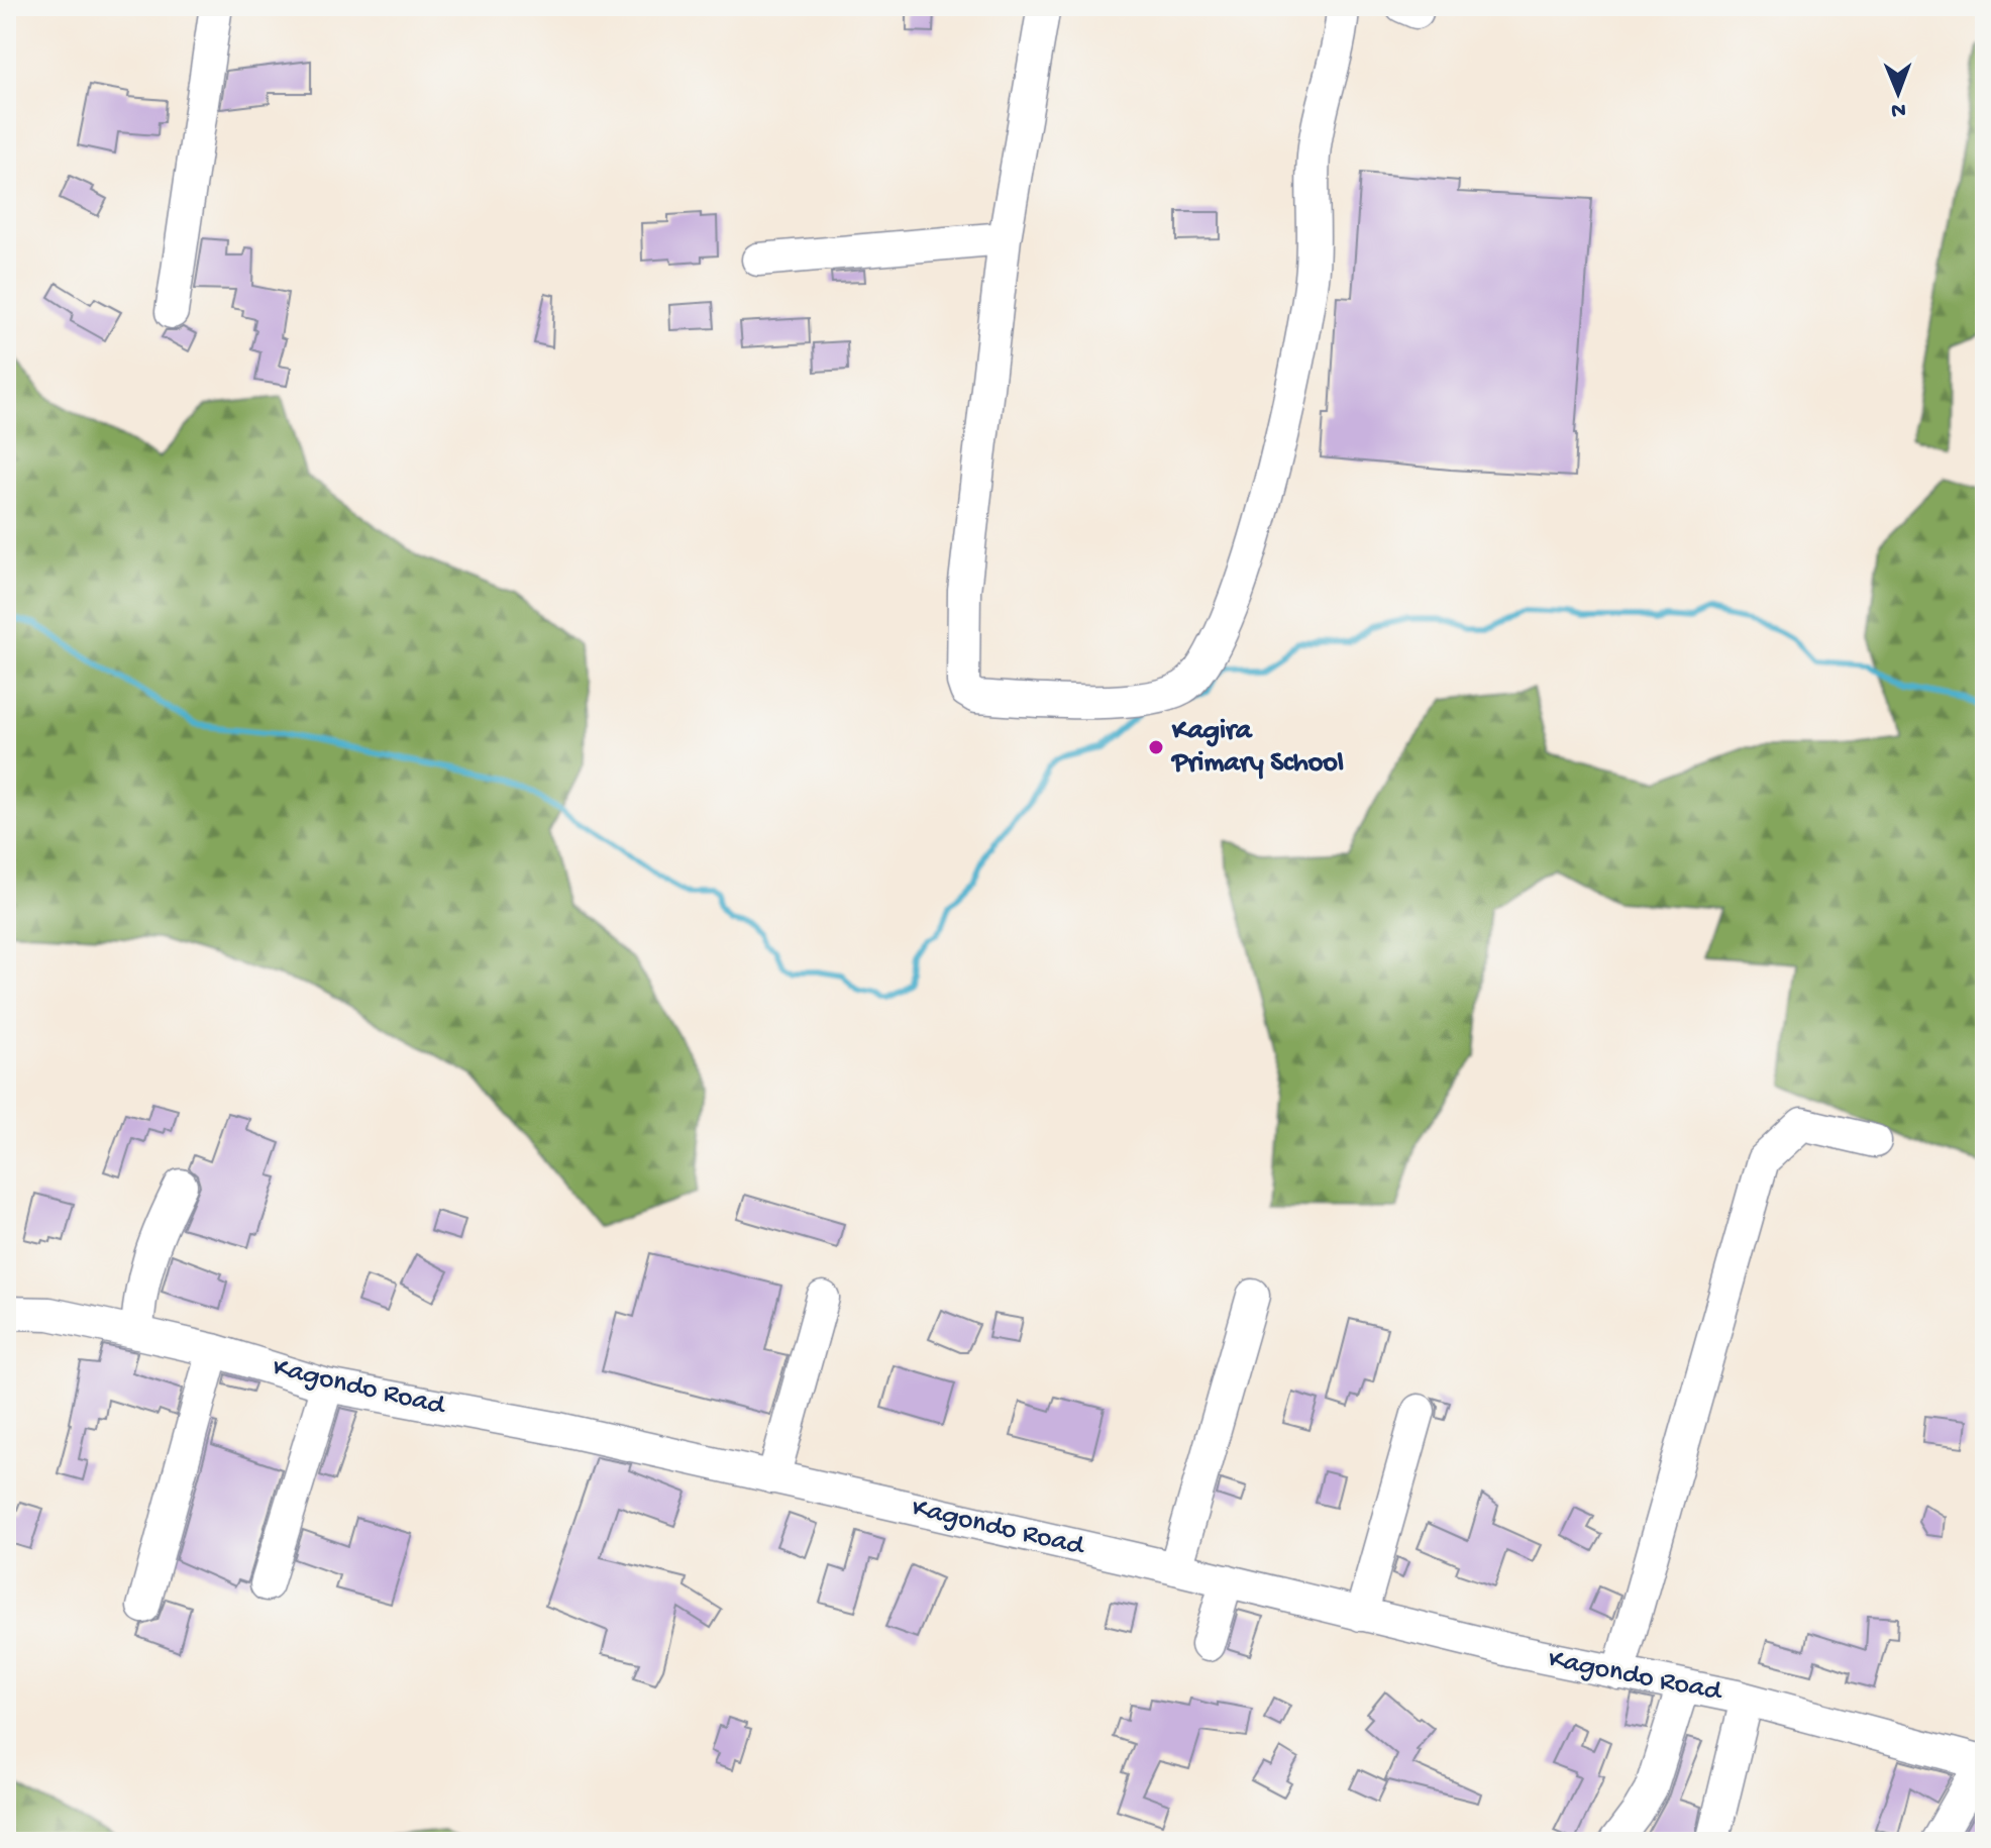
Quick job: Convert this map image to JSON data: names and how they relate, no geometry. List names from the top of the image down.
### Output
{
  "streets": {
    "street": ["Kagondo Road"]
  },
  "places": ["Kagira Primary School"],
  "north": "bottom"
}
